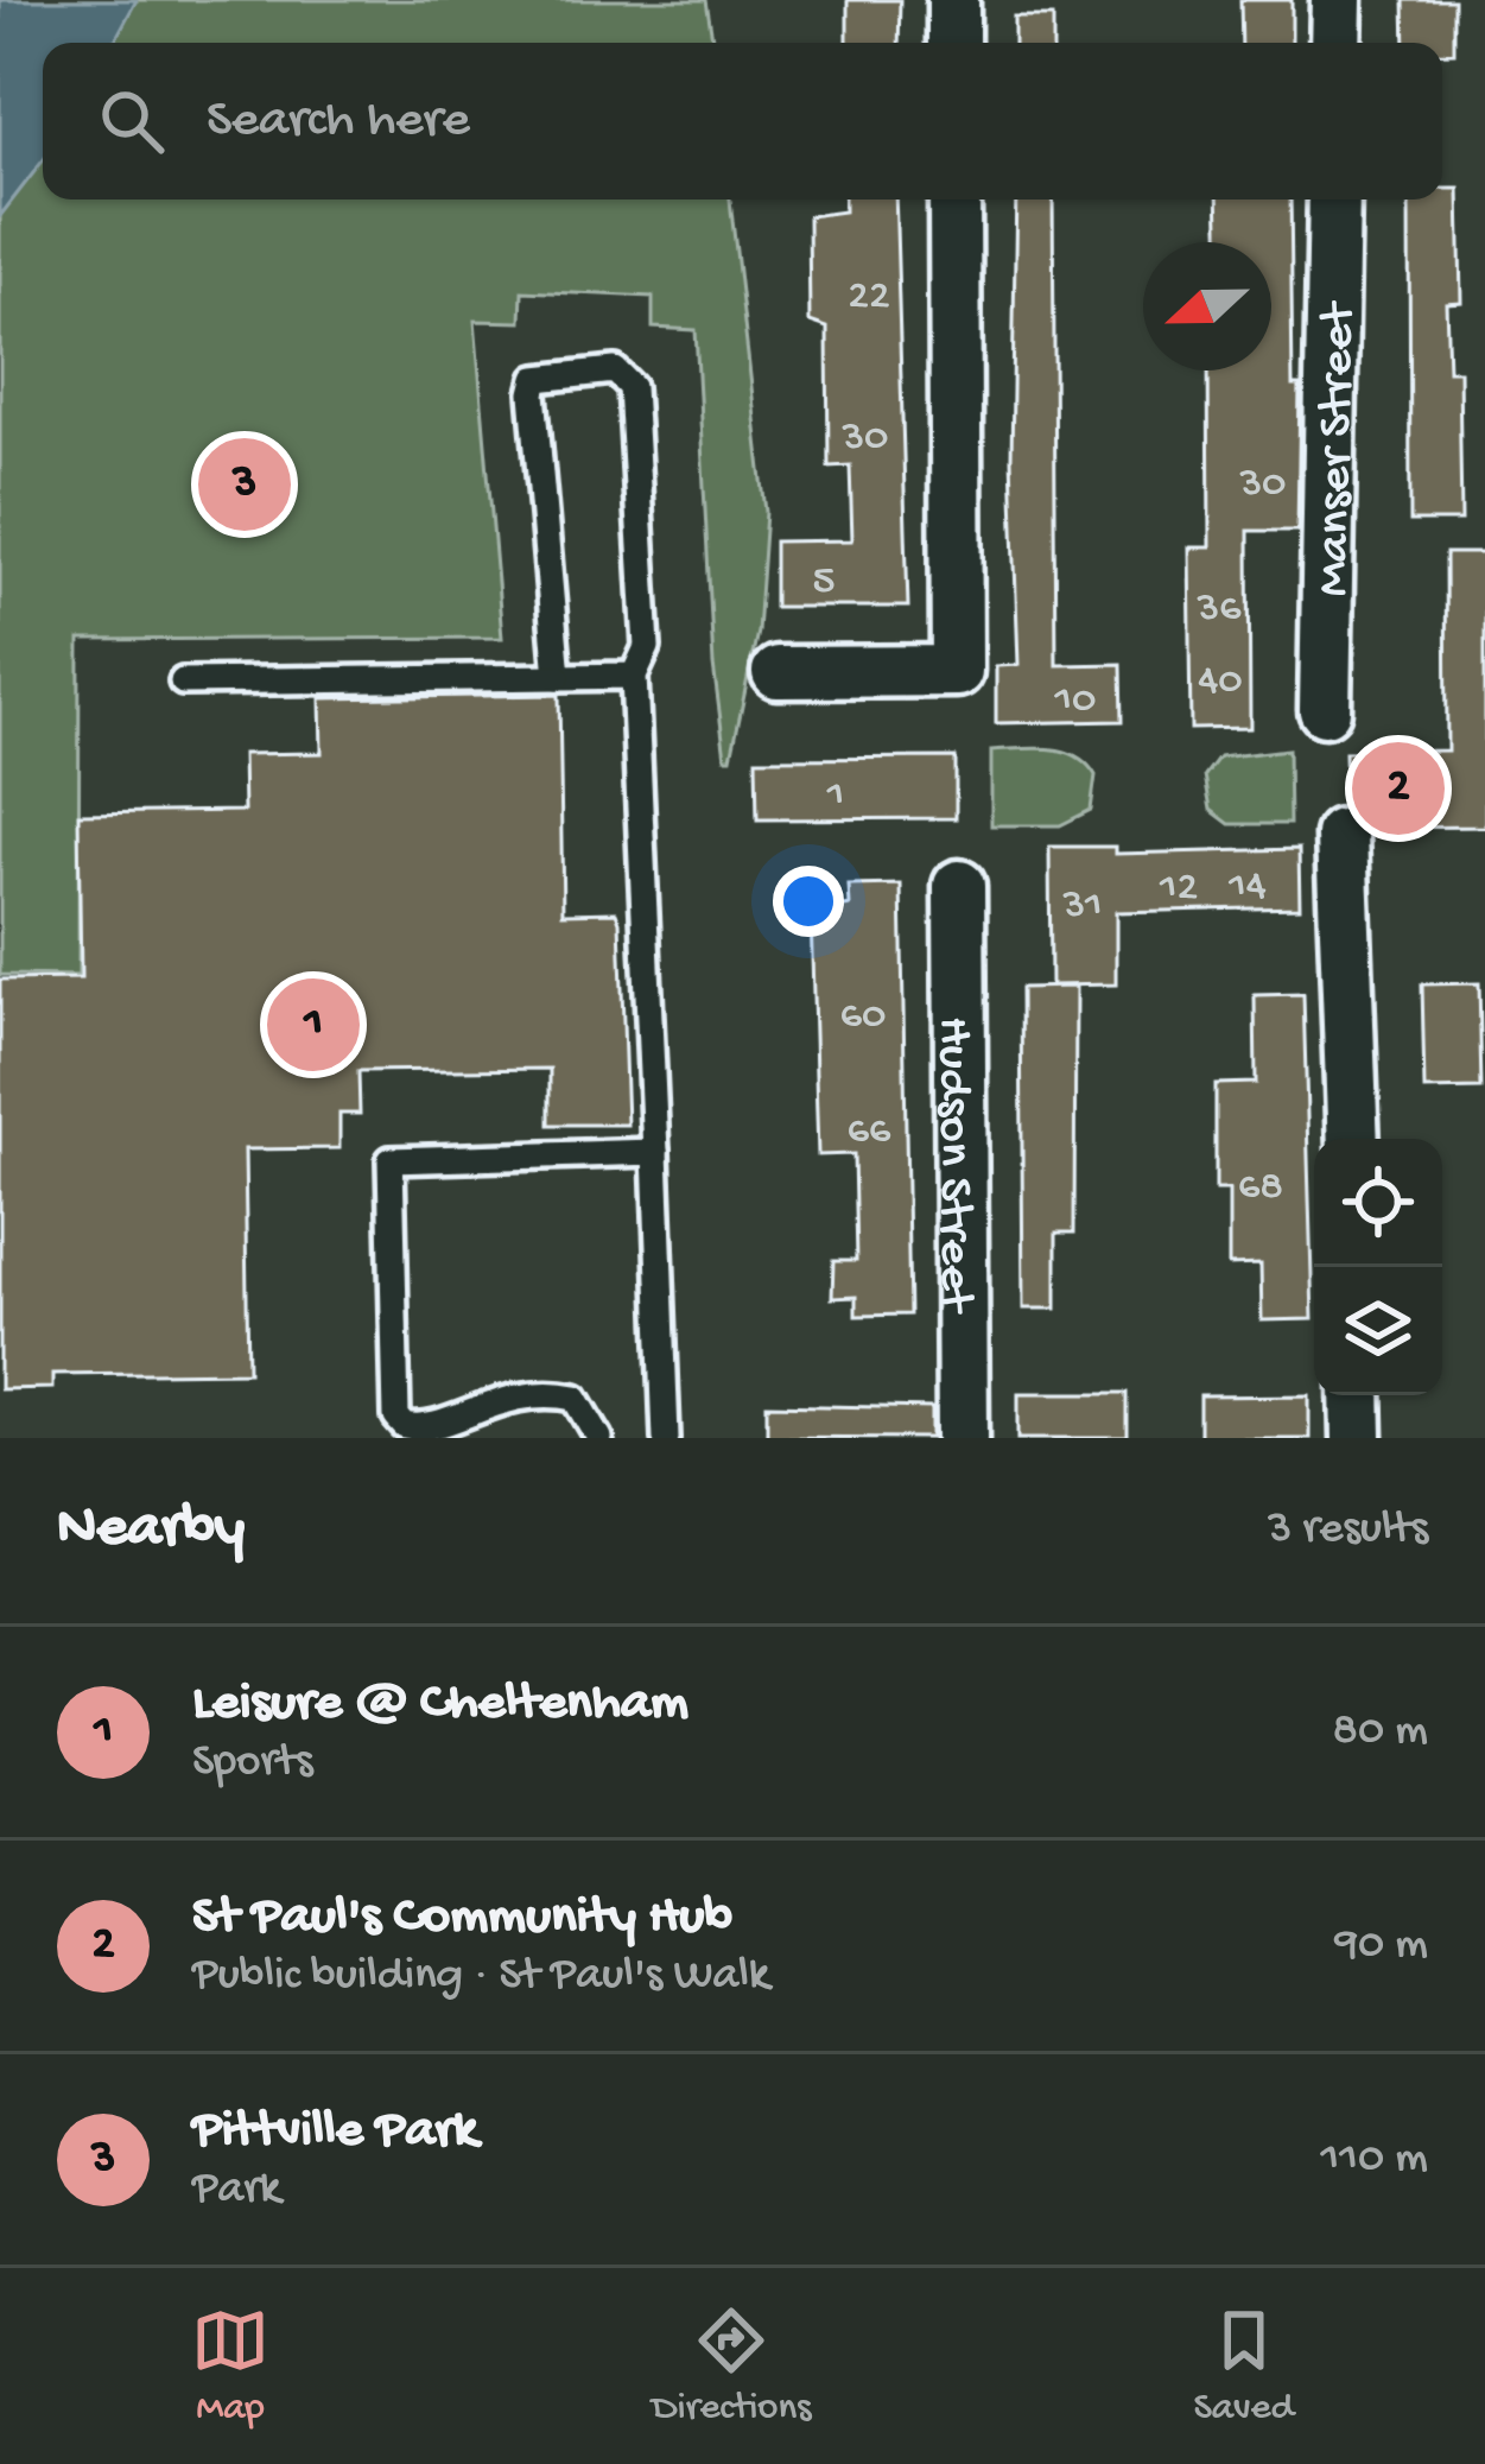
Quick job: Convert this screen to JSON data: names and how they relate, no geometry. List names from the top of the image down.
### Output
{
  "streets": {
    "street": ["Manser Street", "Hudson Street"]
  },
  "house_numbers": [
    "22",
    "30",
    "30",
    "5",
    "36",
    "40",
    "10",
    "1",
    "14",
    "12",
    "31",
    "60",
    "66",
    "68"
  ],
  "north": "left",
  "page": {
    "search": "Search here",
    "pins": ["3", "2", "1"],
    "heading": ["Nearby", "3 results"],
    "list": [
      {
        "mark": "1",
        "name": "Leisure @ Cheltenham",
        "note": "Sports",
        "value": "80 m"
      },
      {
        "mark": "2",
        "name": "St Paul's Community Hub",
        "note": "Public building · St Paul's Walk",
        "value": "90 m"
      },
      {
        "mark": "3",
        "name": "Pittville Park",
        "note": "Park",
        "value": "110 m"
      }
    ],
    "nav": ["Map", "Directions", "Saved"]
  }
}
